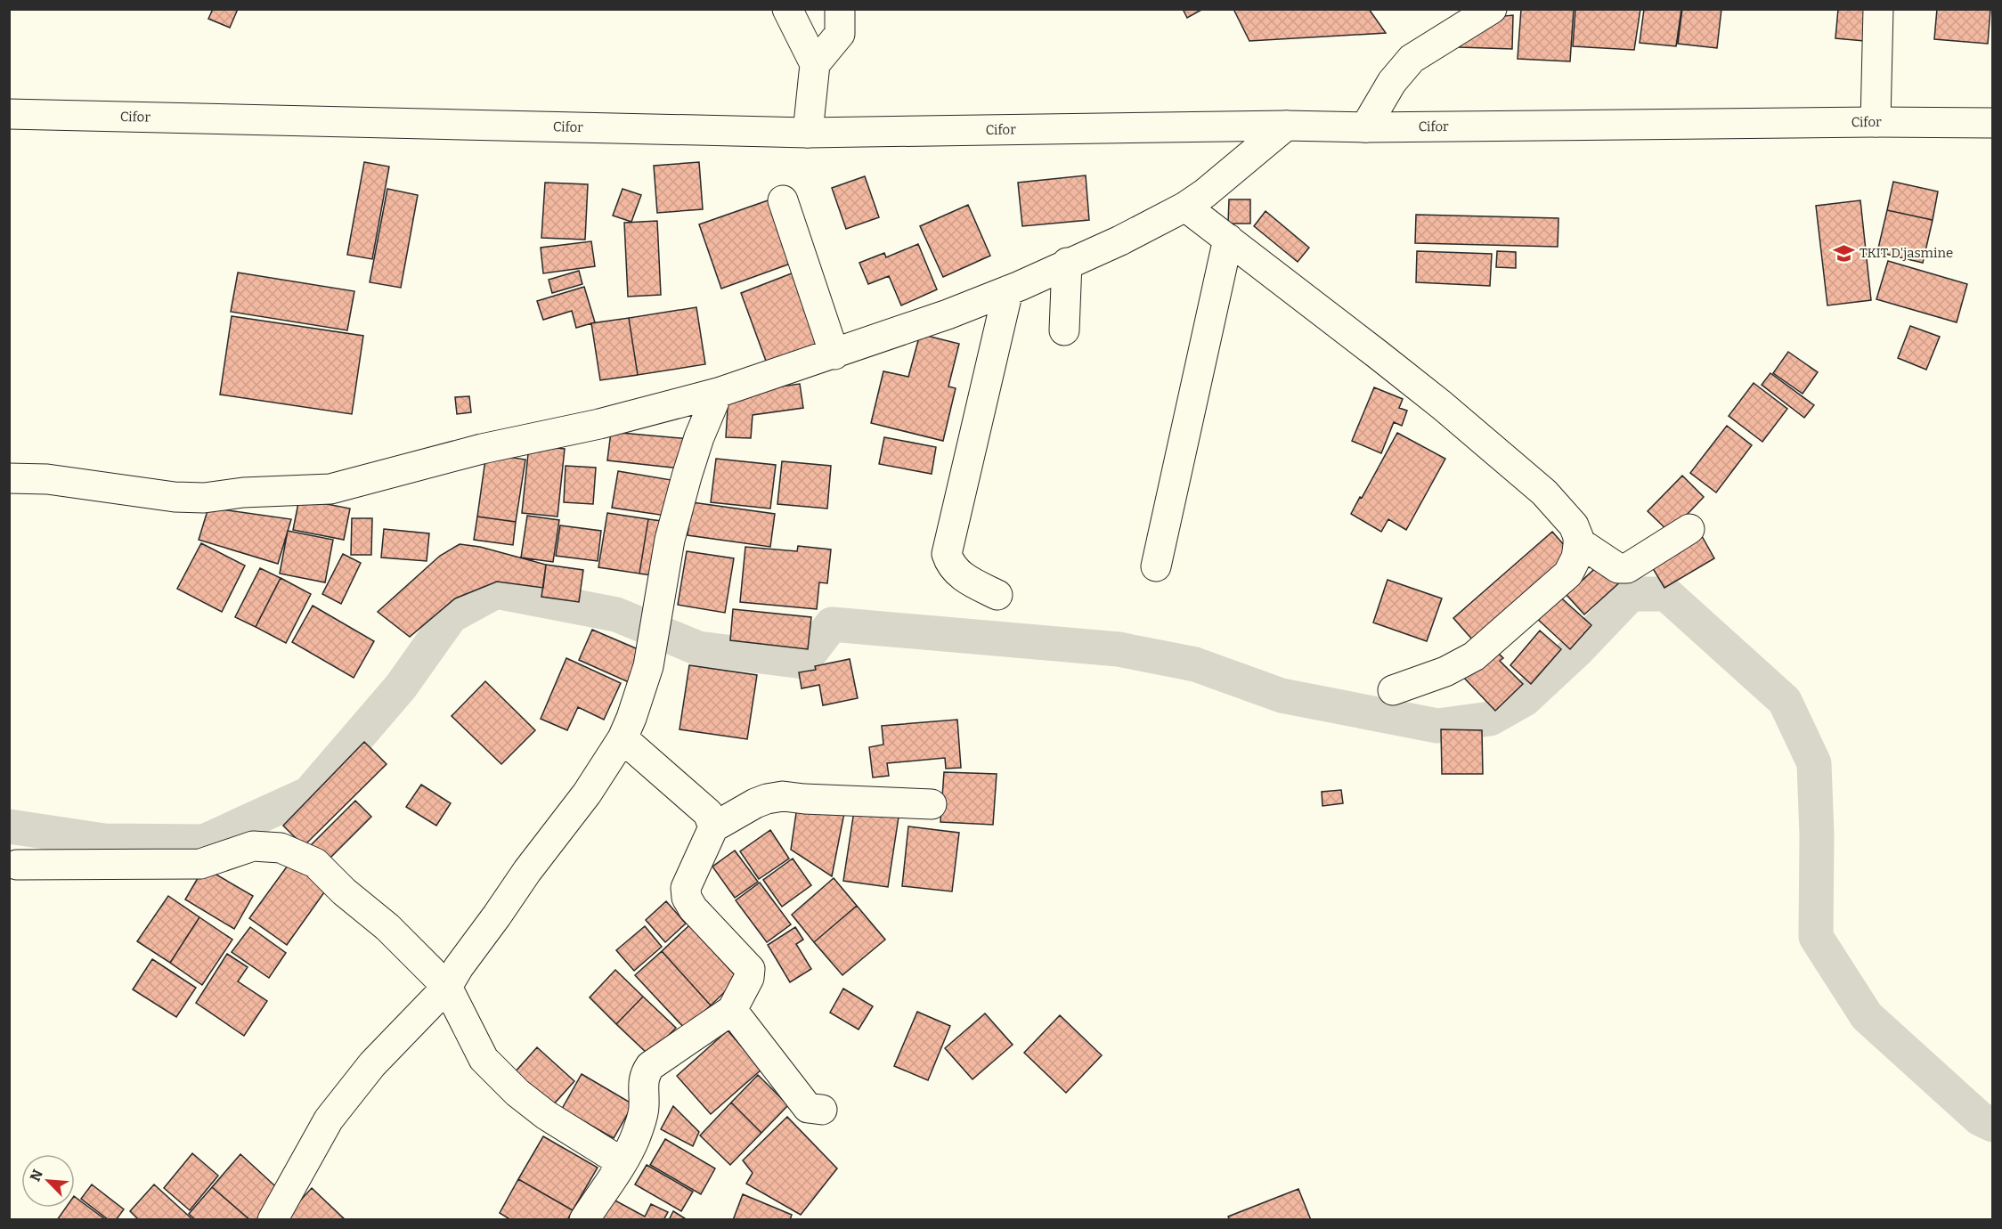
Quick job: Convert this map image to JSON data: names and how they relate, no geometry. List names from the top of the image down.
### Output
{
  "streets": {
    "street": ["Cifor"]
  },
  "places": {
    "school or university": ["TKIT D'jasmine"]
  },
  "north": "top left"
}
